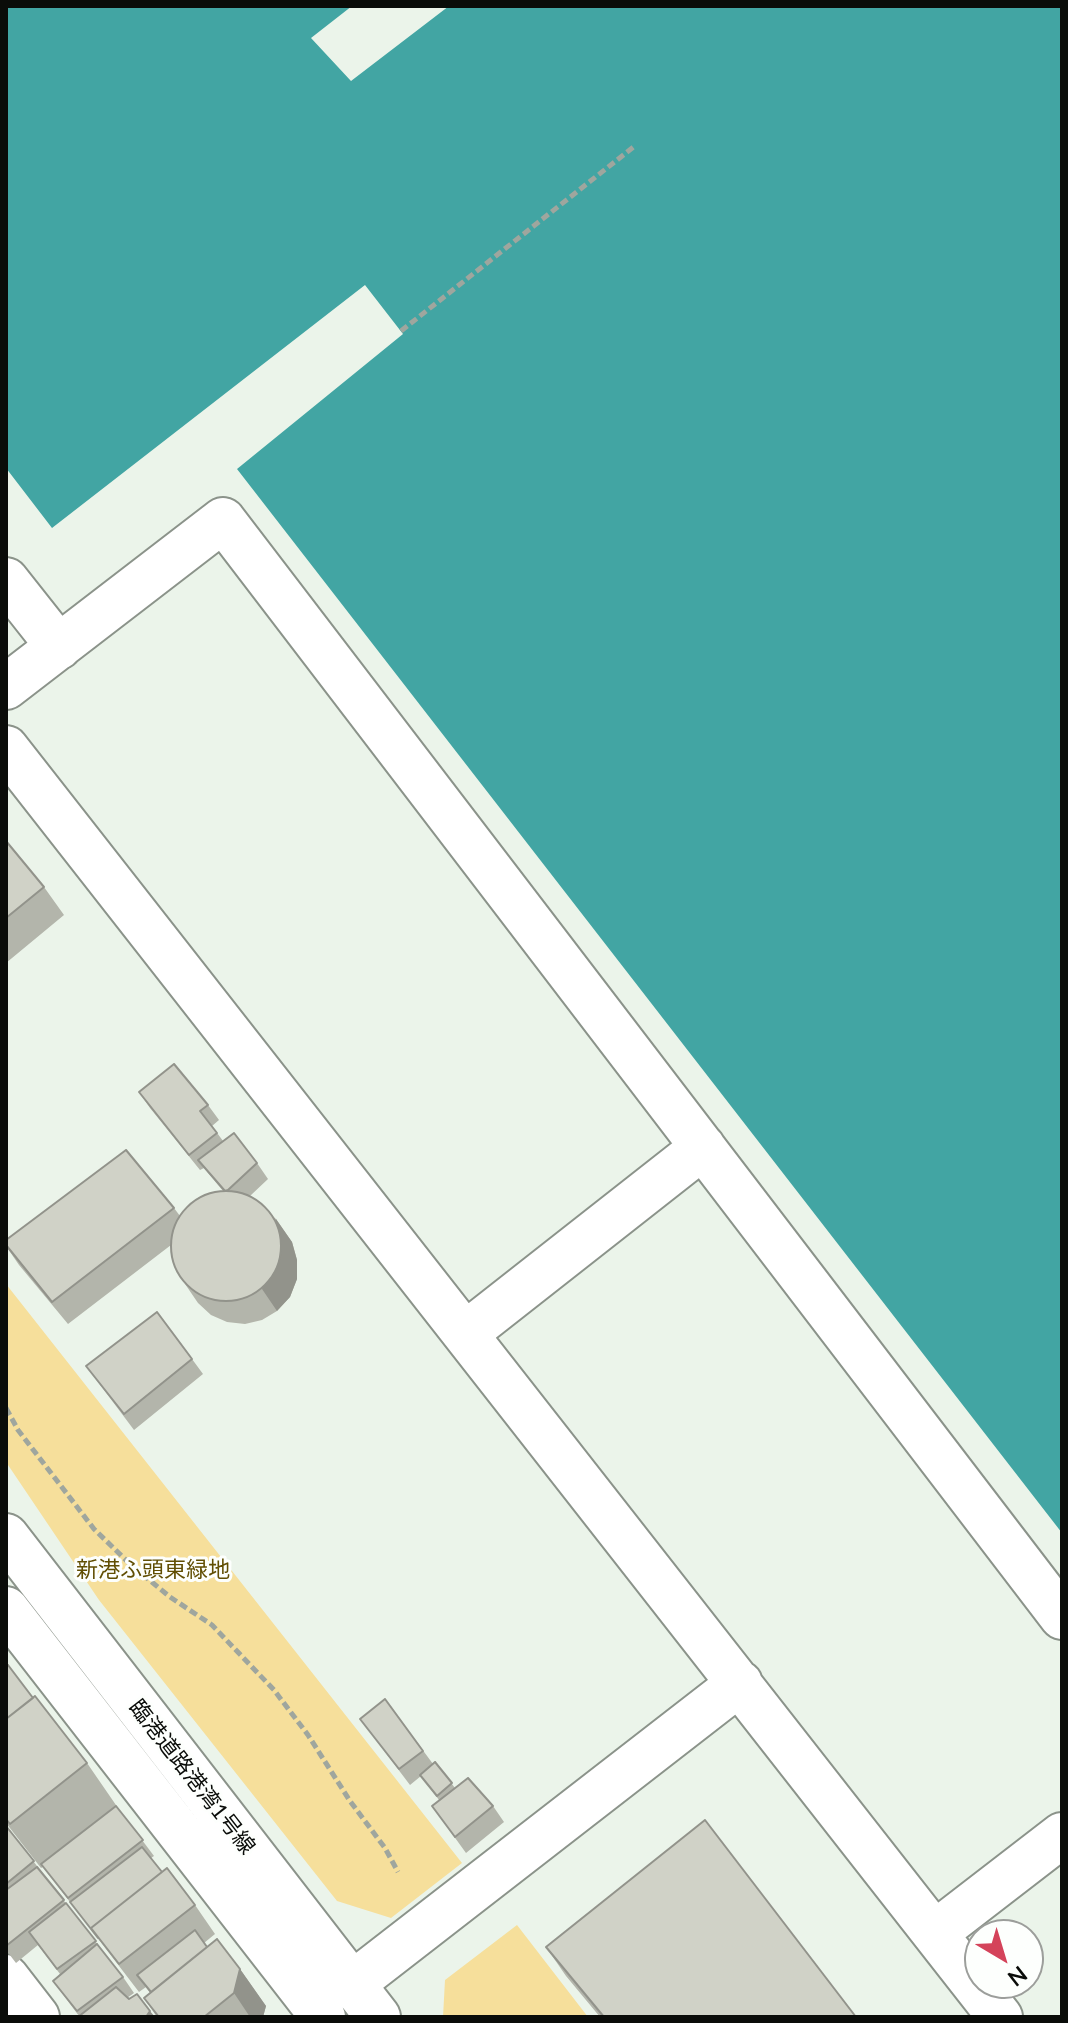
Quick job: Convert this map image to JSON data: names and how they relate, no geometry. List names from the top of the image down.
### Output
{
  "streets": {
    "street": ["臨港道路港湾1号線"]
  },
  "parks": ["新港ふ頭東緑地"],
  "north": "bottom right"
}
